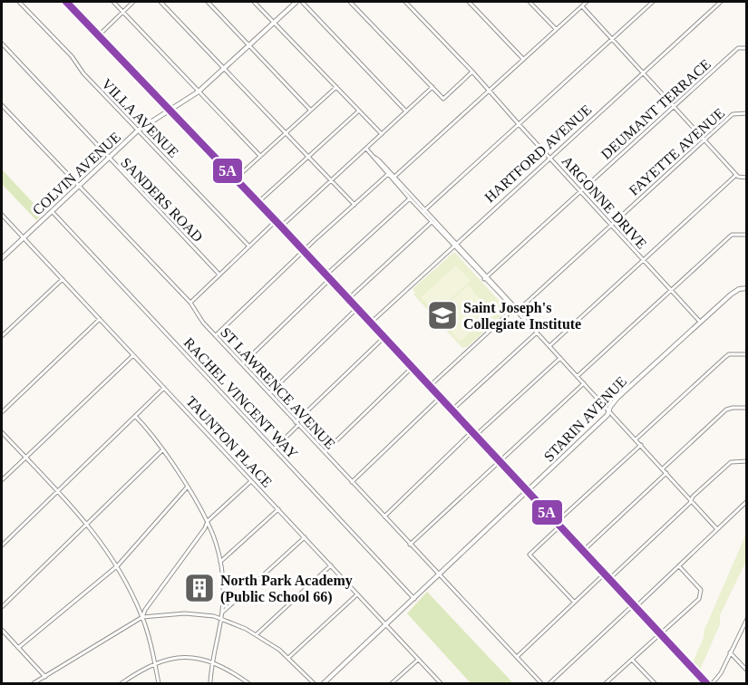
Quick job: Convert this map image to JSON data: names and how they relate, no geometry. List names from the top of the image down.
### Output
{
  "streets": {
    "street": [
      "DEUMANT TERRACE",
      "VILLA AVENUE",
      "FAYETTE AVENUE",
      "HARTFORD AVENUE",
      "COLVIN AVENUE",
      "SANDERS ROAD",
      "ARGONNE DRIVE",
      "ST LAWRENCE AVENUE",
      "RACHEL VINCENT WAY",
      "STARIN AVENUE",
      "TAUNTON PLACE"
    ]
  },
  "crossings": [
    ["DEUMANT TERRACE", "ARGONNE DRIVE"],
    ["VILLA AVENUE", "COLVIN AVENUE"],
    ["FAYETTE AVENUE", "ARGONNE DRIVE"],
    ["HARTFORD AVENUE", "ARGONNE DRIVE"],
    ["COLVIN AVENUE", "SANDERS ROAD"],
    ["COLVIN AVENUE", "ST LAWRENCE AVENUE"],
    ["COLVIN AVENUE", "RACHEL VINCENT WAY"],
    ["COLVIN AVENUE", "TAUNTON PLACE"],
    ["ARGONNE DRIVE", "STARIN AVENUE"],
    ["ST LAWRENCE AVENUE", "STARIN AVENUE"],
    ["RACHEL VINCENT WAY", "STARIN AVENUE"],
    ["STARIN AVENUE", "TAUNTON PLACE"]
  ],
  "places": {
    "school or university": ["Saint Joseph's Collegiate Institute"],
    "building": ["North Park Academy (Public School 66)"]
  },
  "lines": ["transit line 5A"]
}
